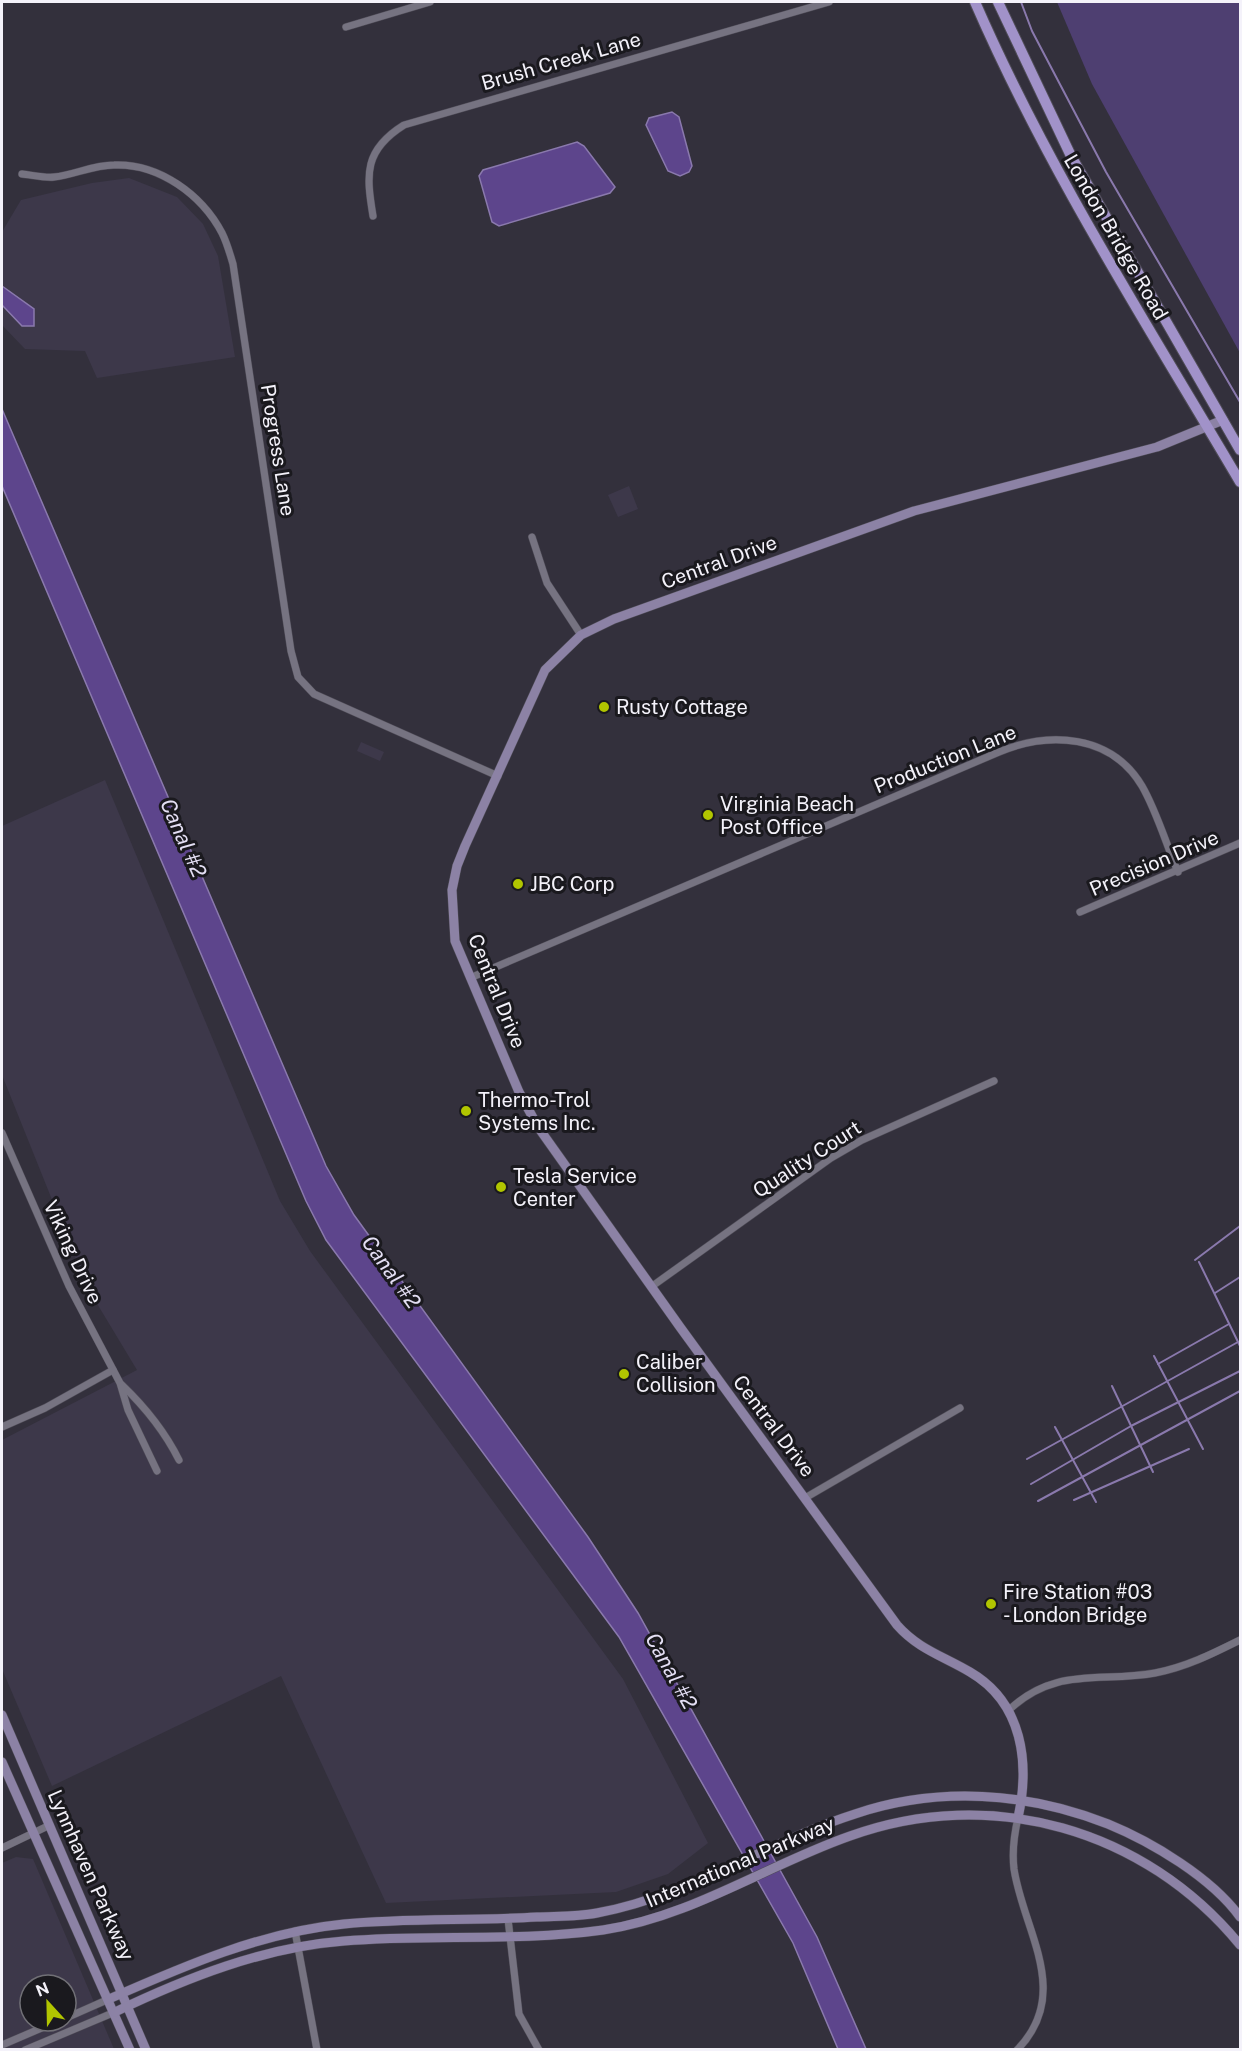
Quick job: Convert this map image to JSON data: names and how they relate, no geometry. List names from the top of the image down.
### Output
{
  "streets": {
    "main road": [
      "London Bridge Road",
      "Central Drive",
      "International Parkway",
      "Lynnhaven Parkway"
    ],
    "street": [
      "Brush Creek Lane",
      "Progress Lane",
      "Production Lane",
      "Precision Drive",
      "Quality Court",
      "Viking Drive"
    ]
  },
  "crossings": [
    ["London Bridge Road", "Central Drive"],
    ["Progress Lane", "Central Drive"],
    ["Central Drive", "Production Lane"],
    ["Central Drive", "Quality Court"],
    ["Central Drive", "International Parkway"],
    ["Production Lane", "Precision Drive"],
    ["International Parkway", "Lynnhaven Parkway"]
  ],
  "water": ["Canal #2"],
  "places": [
    "Rusty Cottage",
    "Virginia Beach Post Office",
    "JBC Corp",
    "Thermo-Trol Systems Inc.",
    "Tesla Service Center",
    "Caliber Collision",
    "Fire Station #03 - London Bridge"
  ],
  "north": "top"
}
